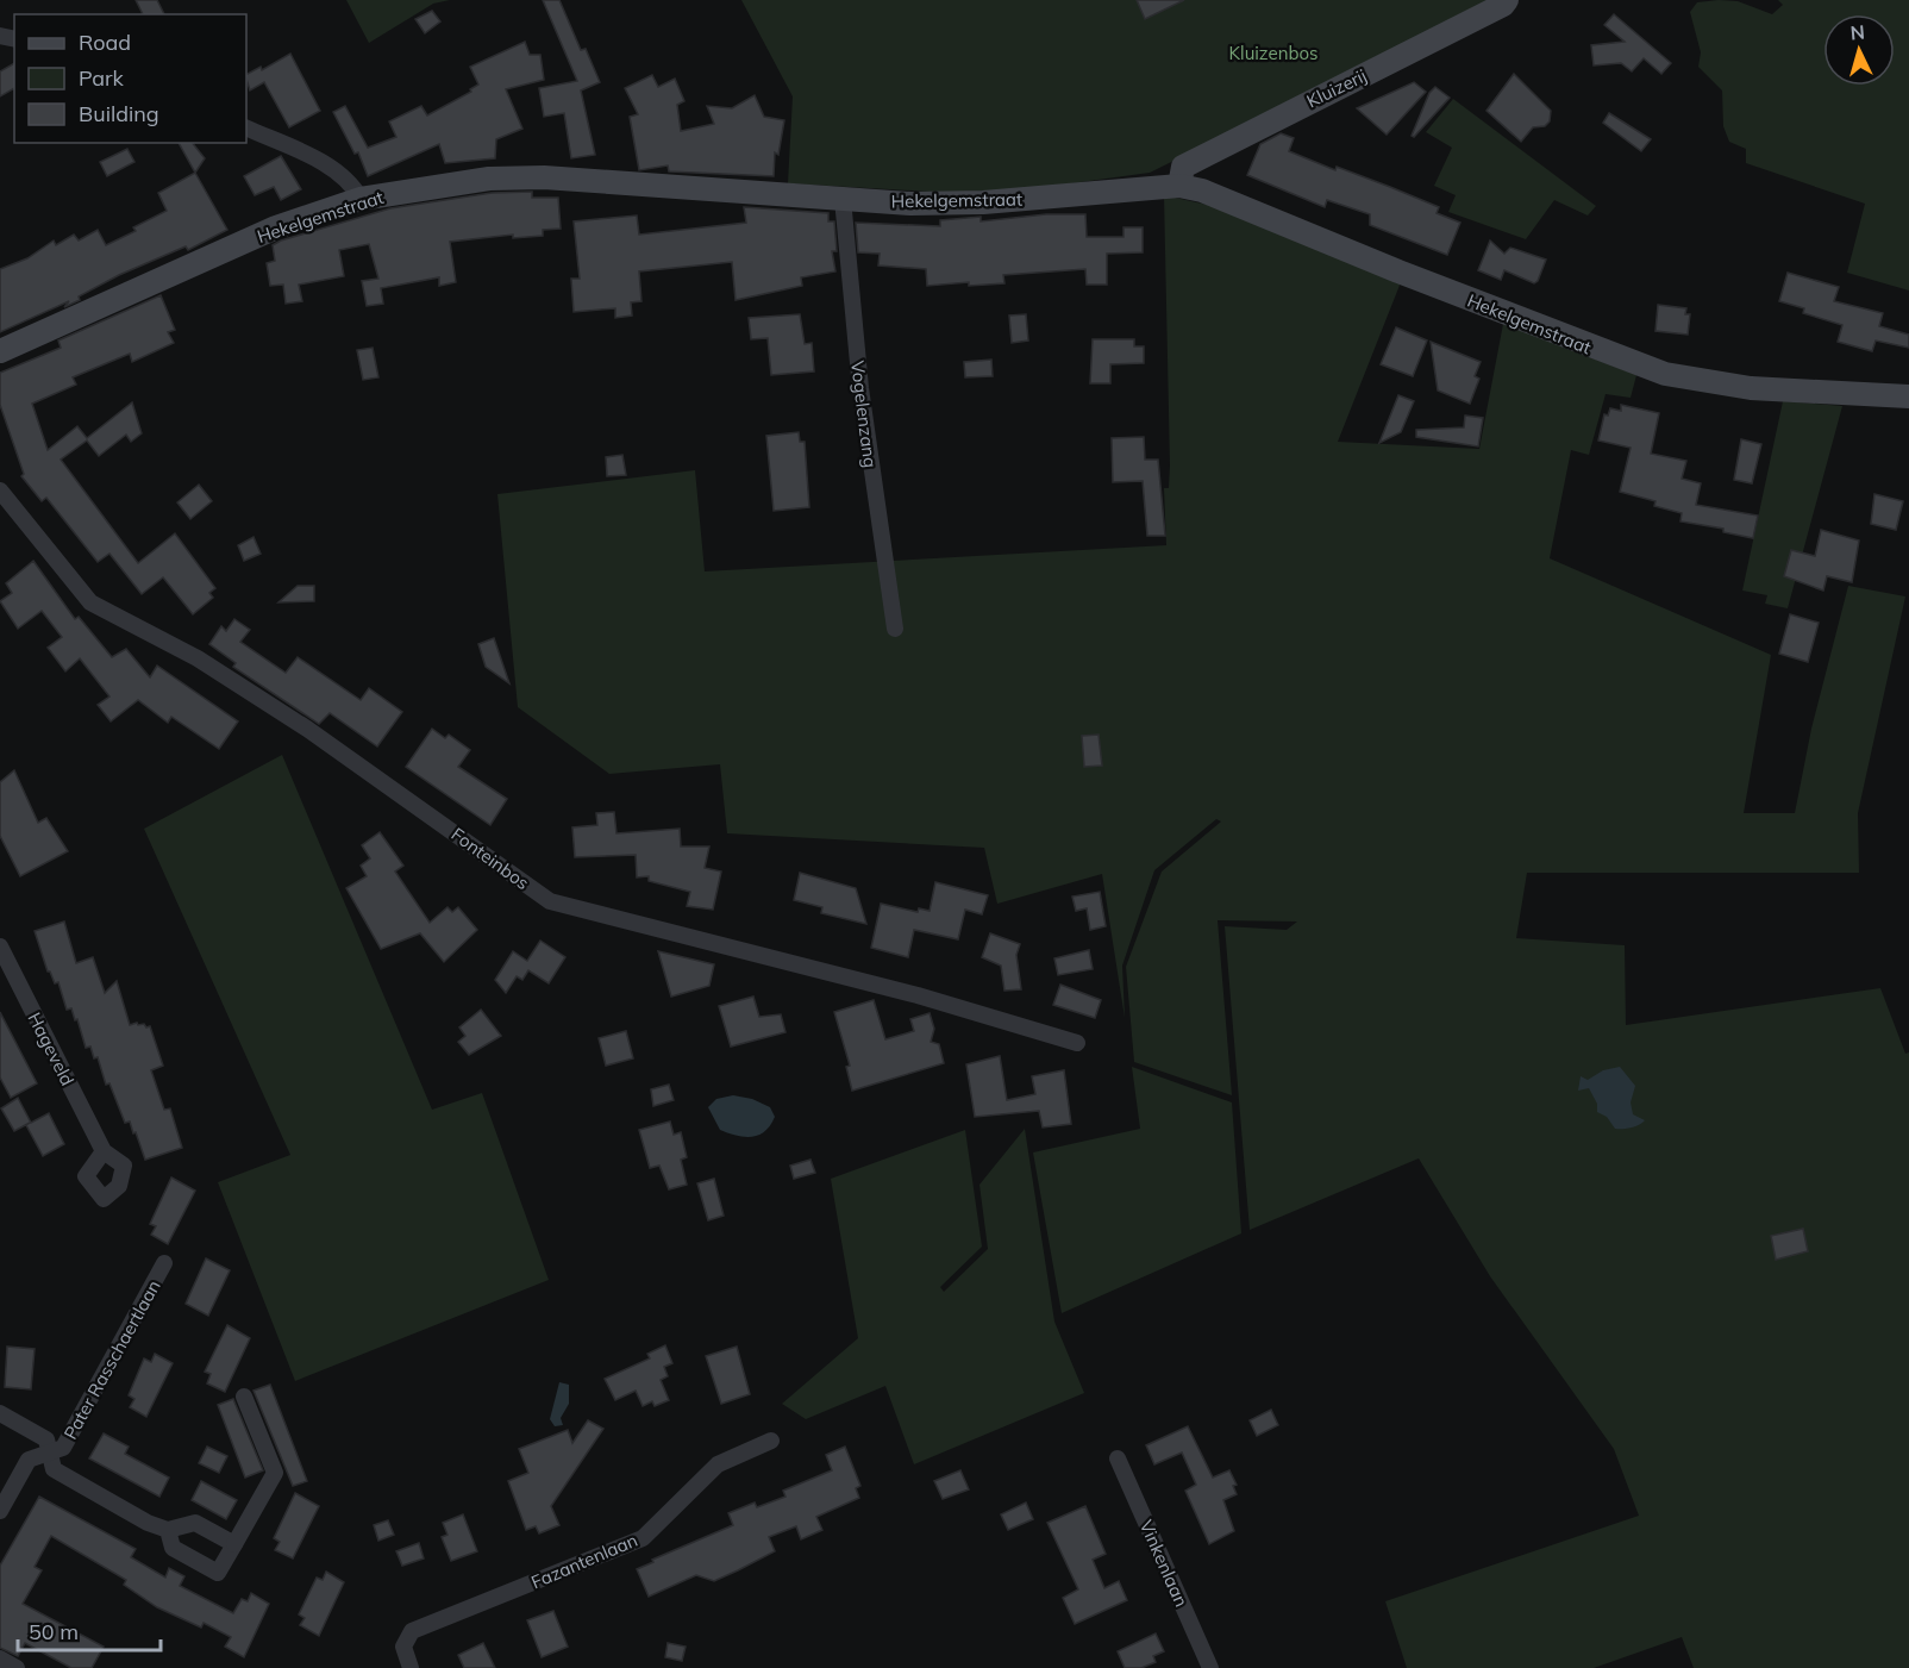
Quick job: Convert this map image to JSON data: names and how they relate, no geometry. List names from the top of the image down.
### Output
{
  "streets": {
    "street": [
      "Kluizerij",
      "Hekelgemstraat",
      "Vogelenzang",
      "Fonteinbos",
      "Hageveld",
      "Pater Rasschaertlaan",
      "Fazantenlaan",
      "Vinkenlaan"
    ]
  },
  "crossings": [
    ["Kluizerij", "Hekelgemstraat"],
    ["Hekelgemstraat", "Vogelenzang"]
  ],
  "parks": ["Kluizenbos"],
  "legend": ["Road", "Park", "Building"],
  "scale_bar": "50 m",
  "north": "top"
}
